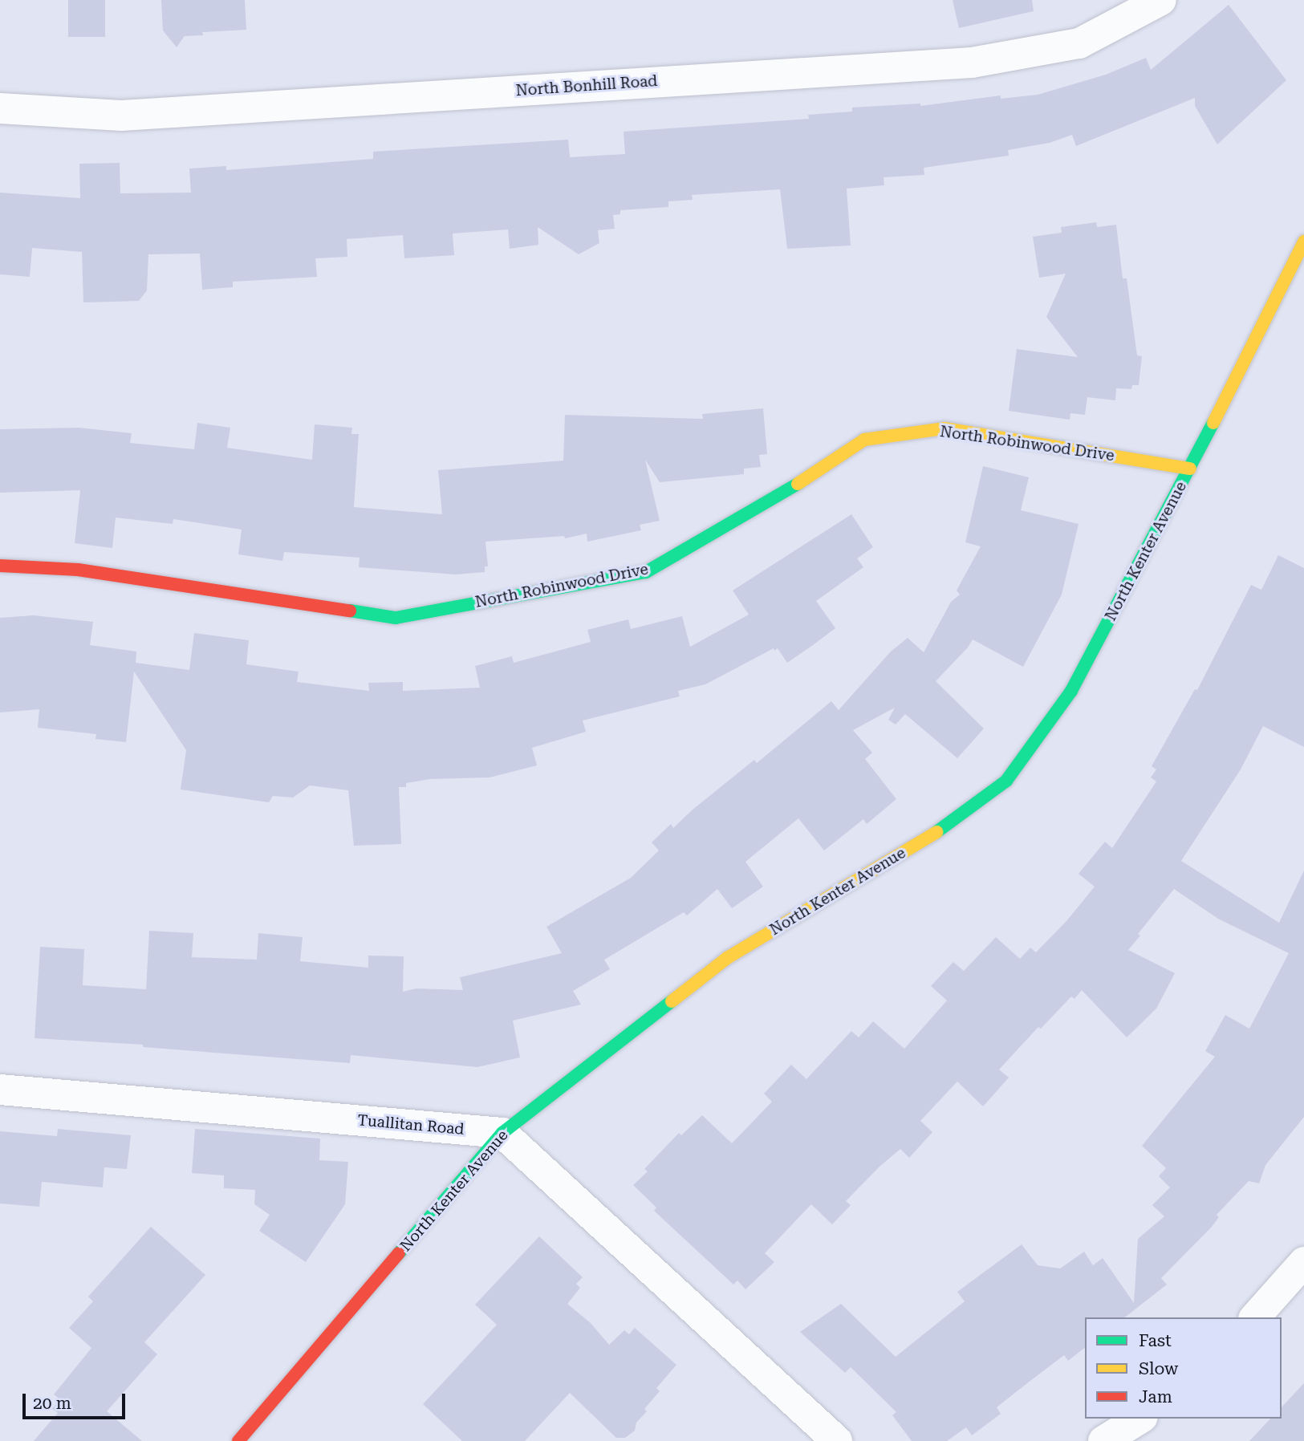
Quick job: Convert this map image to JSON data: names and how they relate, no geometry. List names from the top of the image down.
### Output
{
  "streets": {
    "street": [
      "North Bonhill Road",
      "North Robinwood Drive",
      "North Kenter Avenue",
      "Tuallitan Road"
    ]
  },
  "crossings": [
    ["North Robinwood Drive", "North Kenter Avenue"],
    ["North Kenter Avenue", "Tuallitan Road"]
  ],
  "legend": ["Fast", "Slow", "Jam"],
  "scale_bar": "20 m"
}
